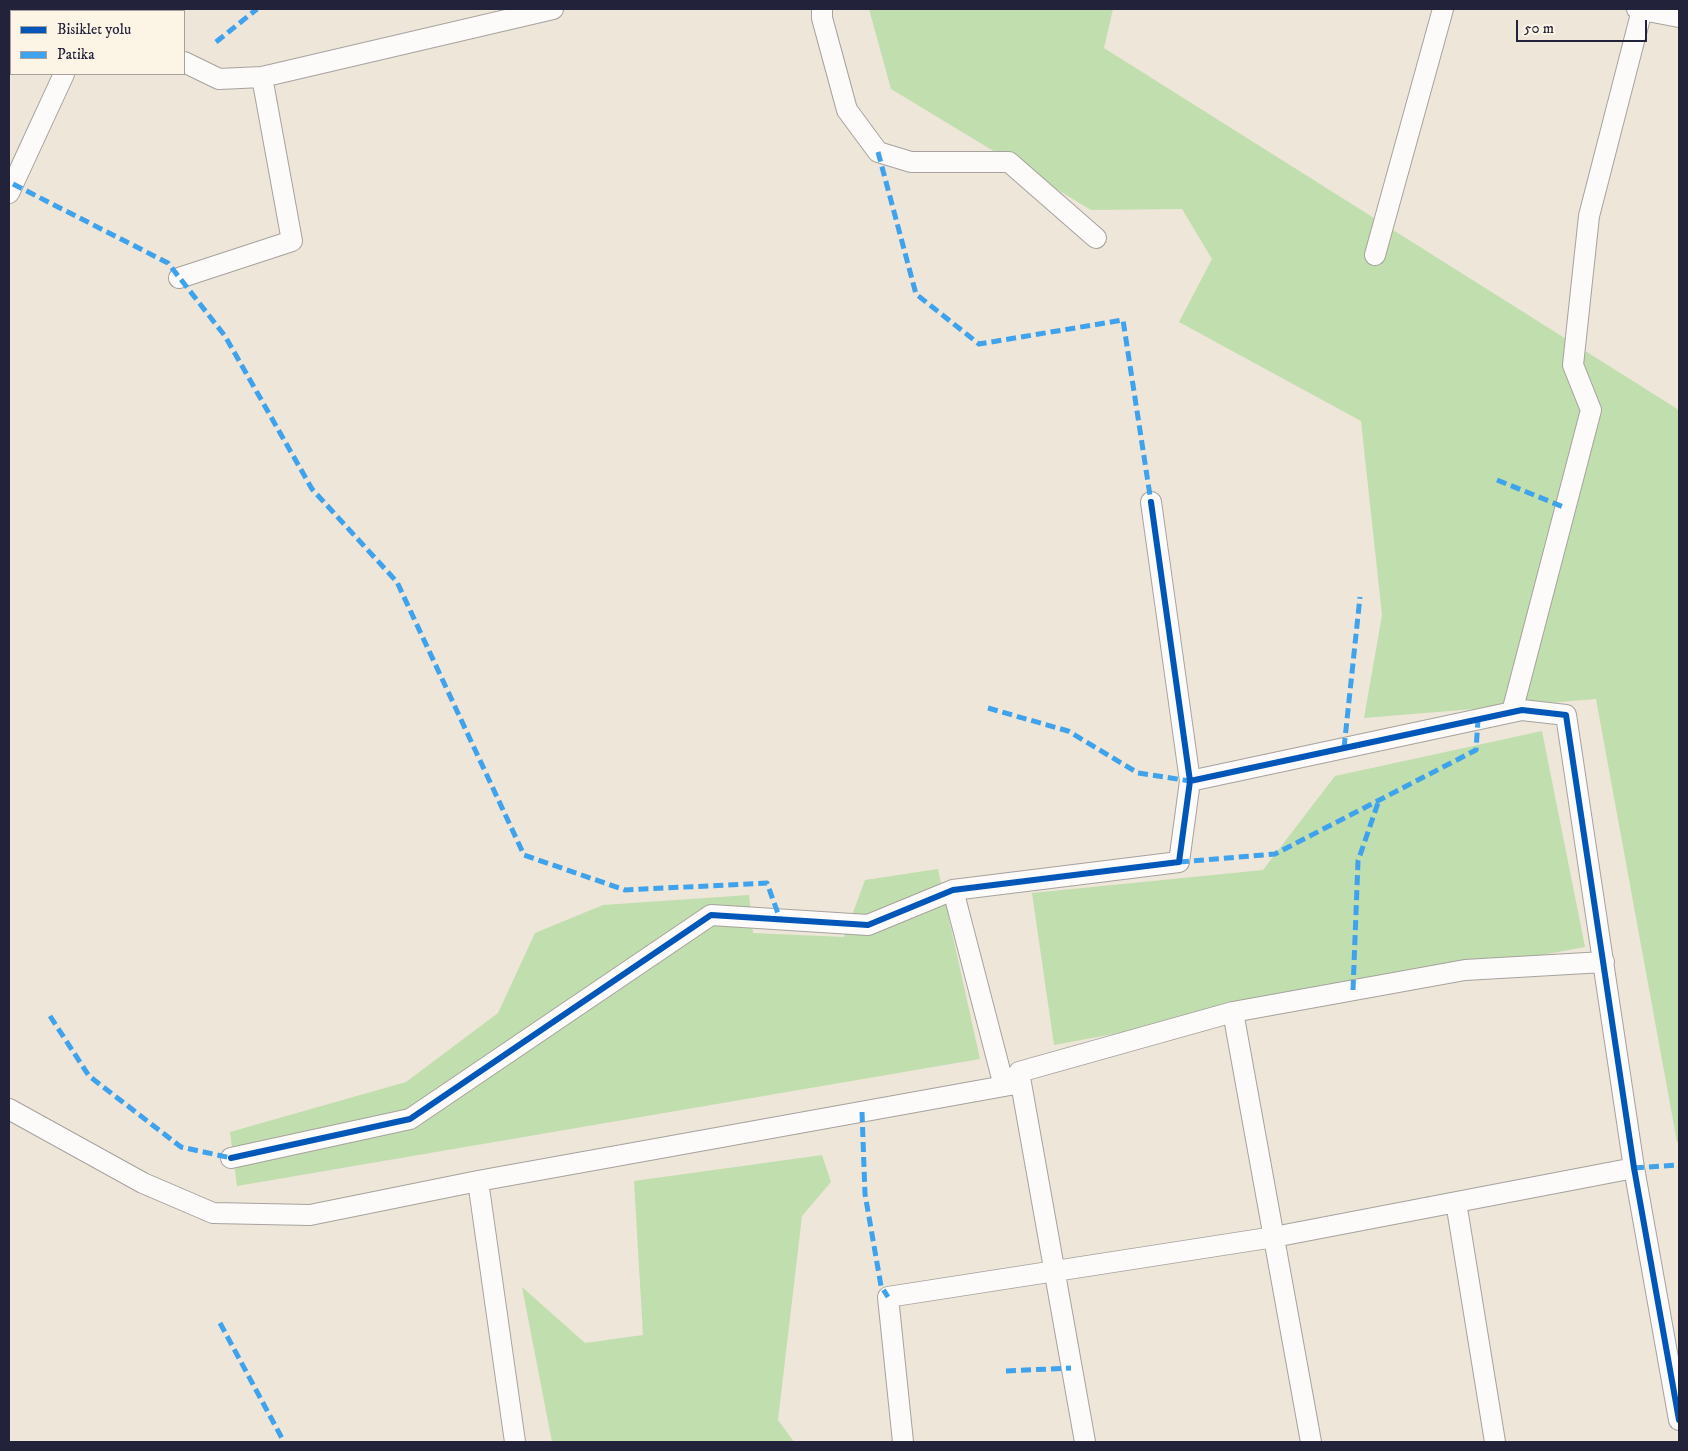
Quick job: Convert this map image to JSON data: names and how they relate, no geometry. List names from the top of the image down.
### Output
{
  "legend": ["Bisiklet yolu", "Patika"],
  "scale_bar": "50 m"
}
